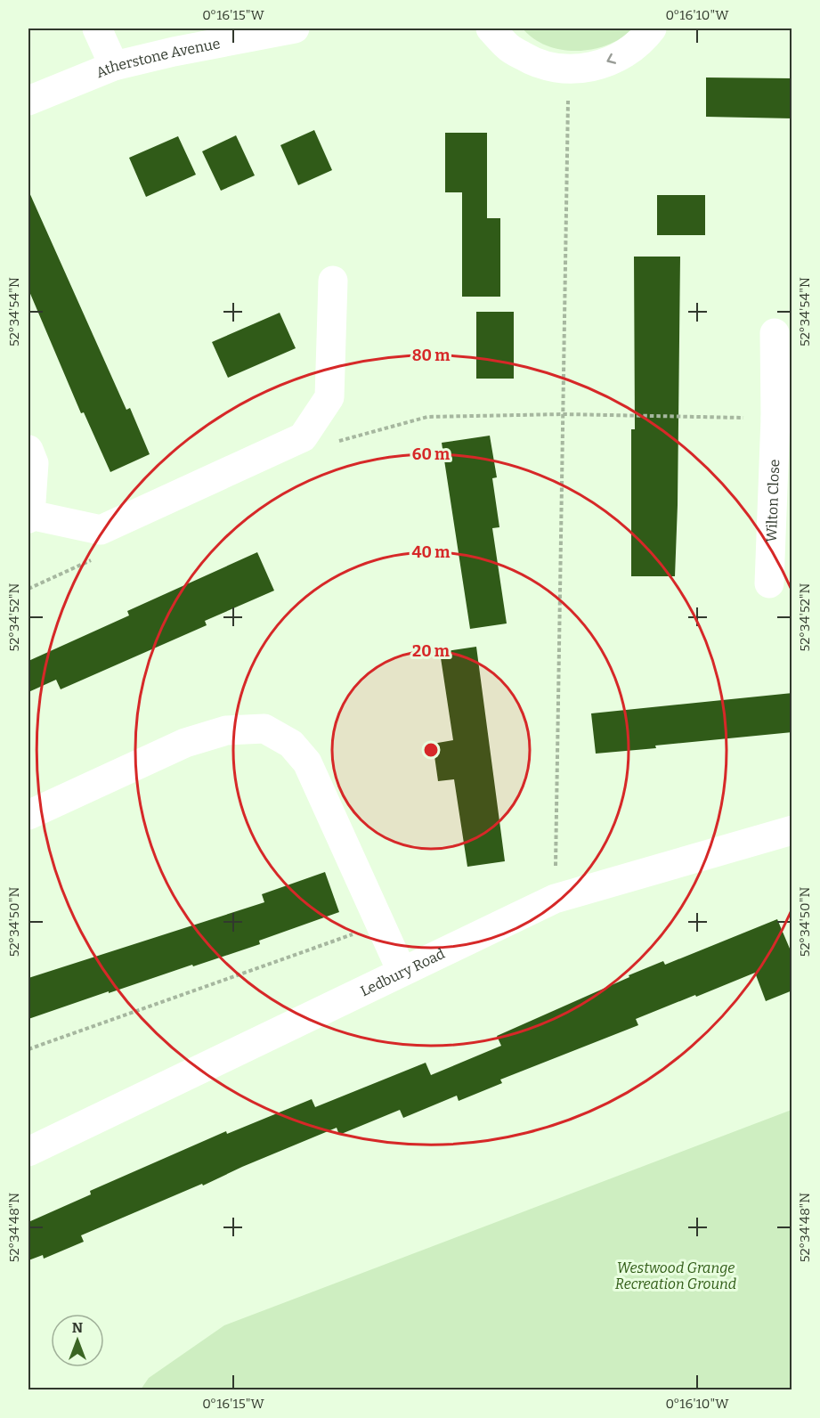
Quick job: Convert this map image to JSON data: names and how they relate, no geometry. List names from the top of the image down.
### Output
{
  "streets": {
    "street": ["Atherstone Avenue", "Wilton Close", "Ledbury Road"]
  },
  "parks": ["Westwood Grange Recreation Ground"],
  "north": "top",
  "coordinates": [
    "0°16'15\"W",
    "0°16'10\"W",
    "52°34'54\"N",
    "52°34'52\"N",
    "52°34'50\"N",
    "52°34'48\"N"
  ],
  "rings": [
    "80 m",
    "60 m",
    "40 m",
    "20 m"
  ]
}
